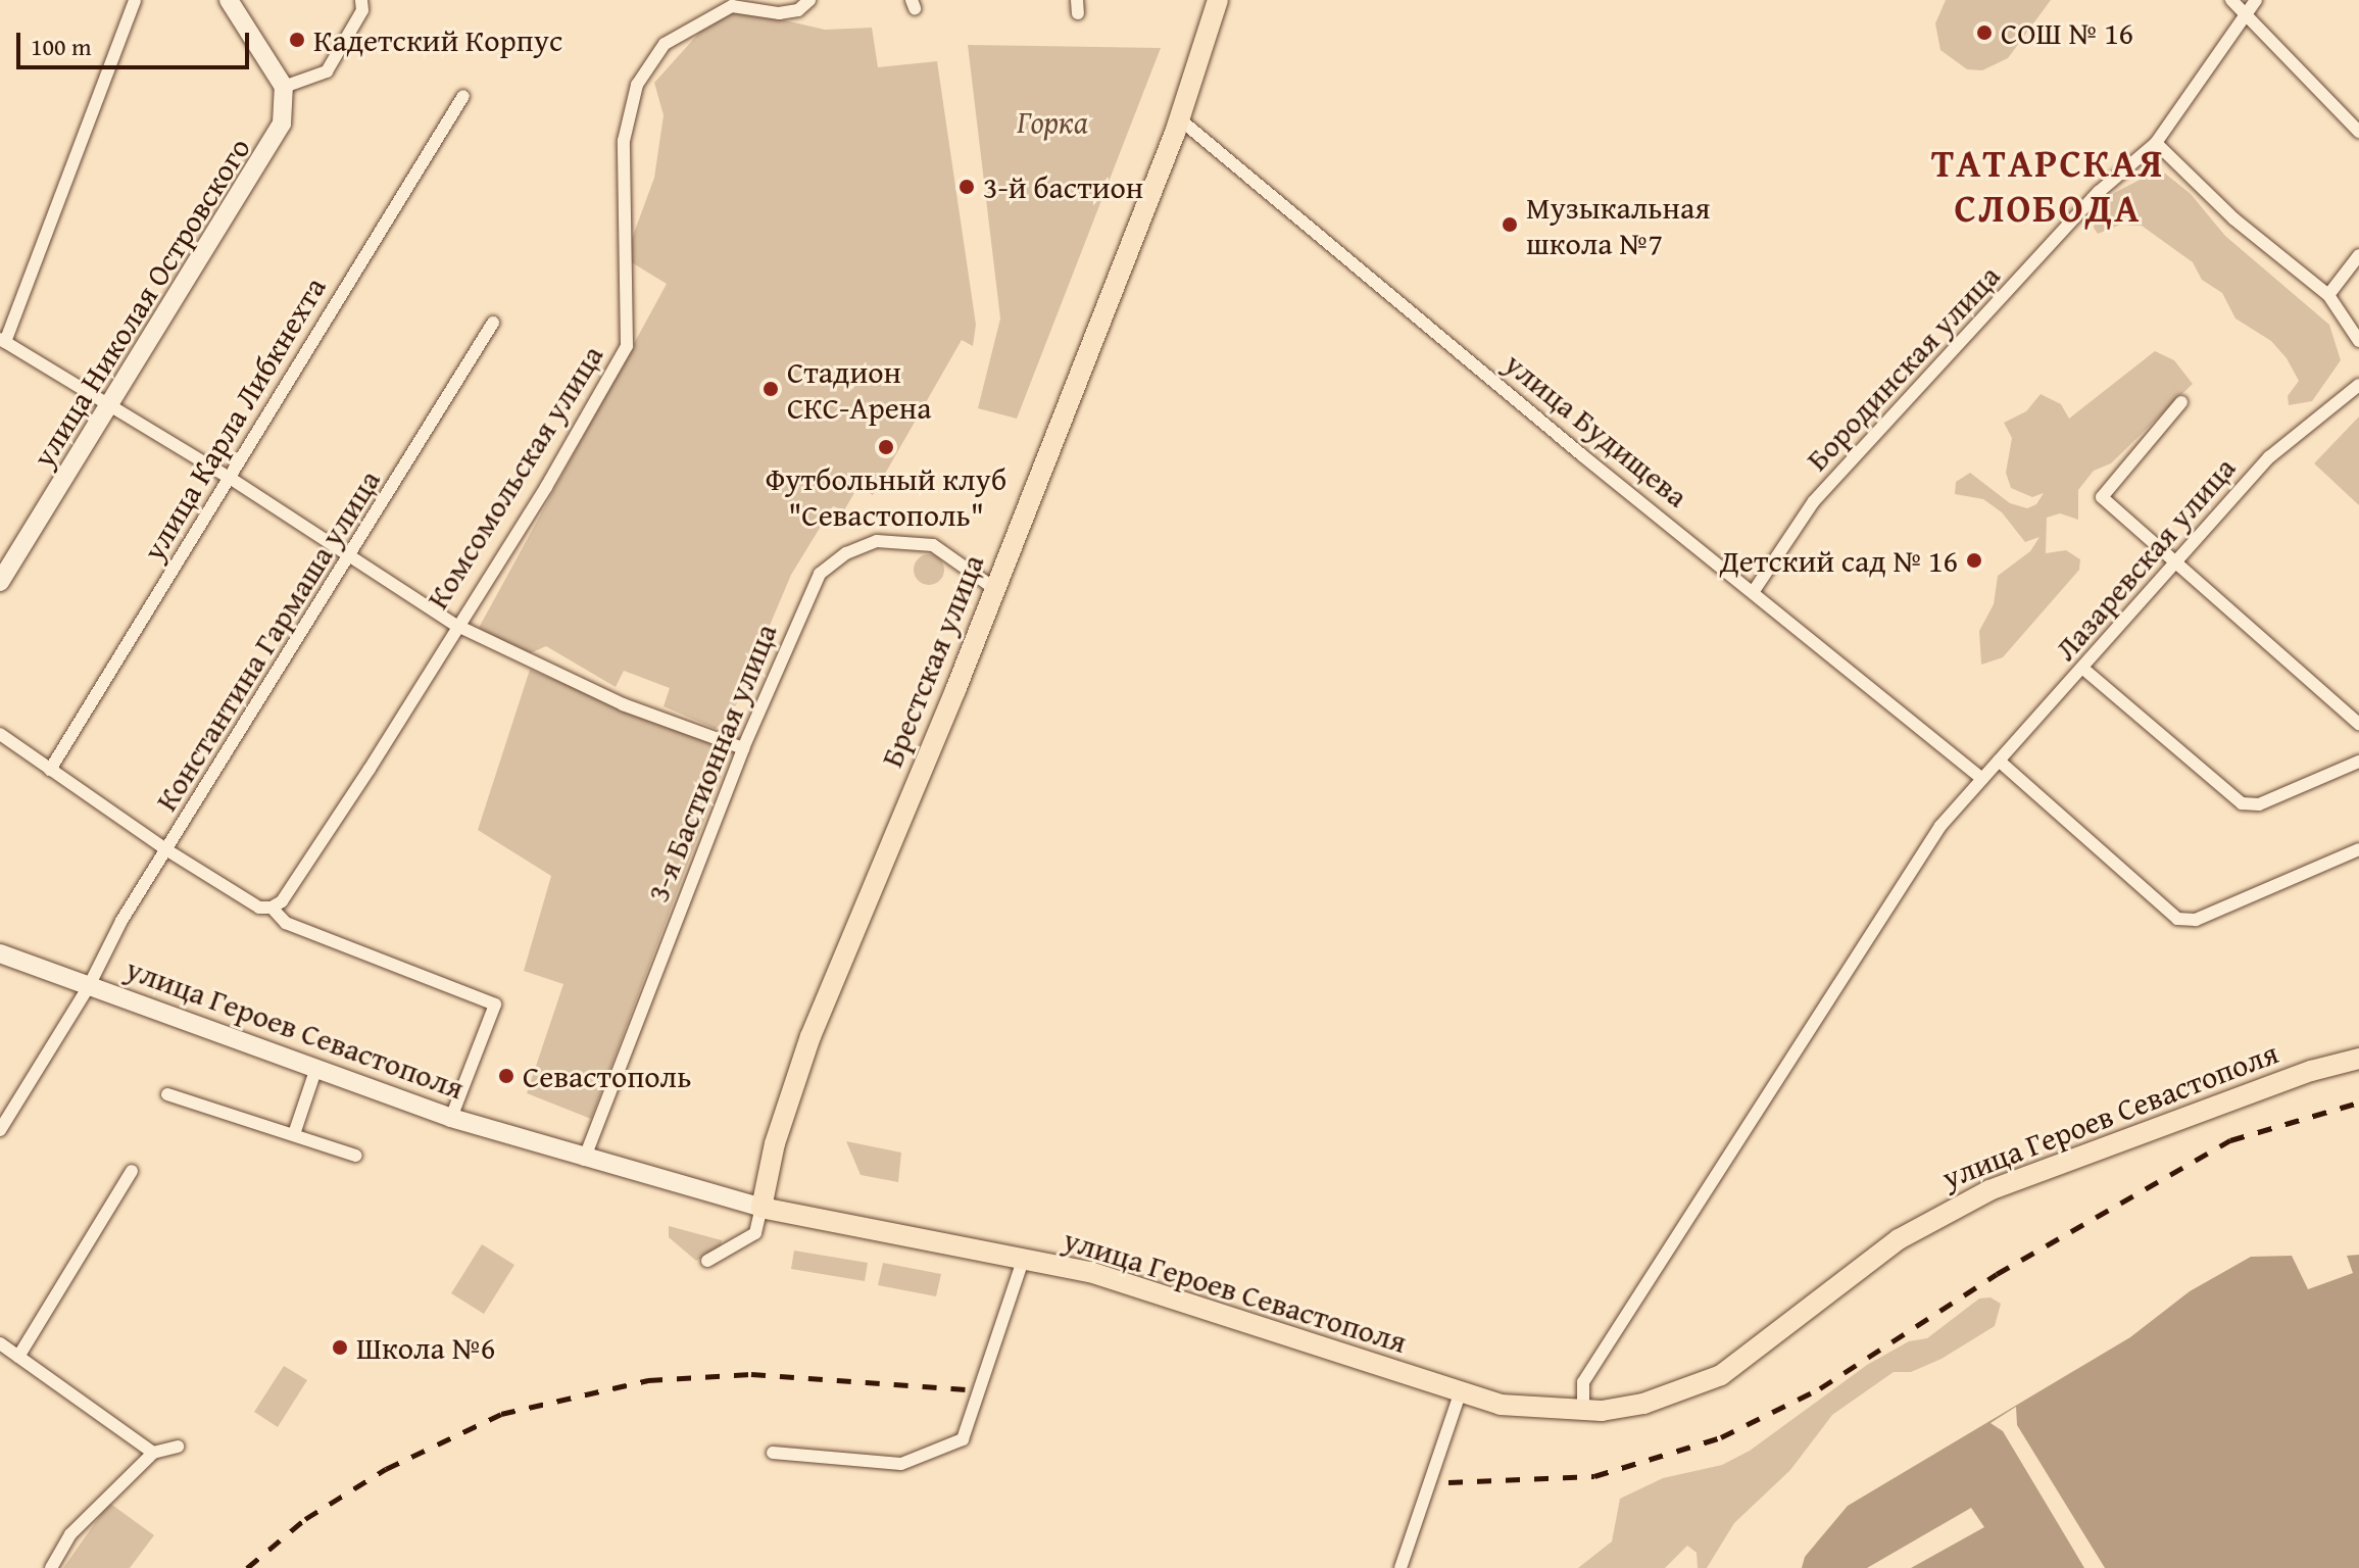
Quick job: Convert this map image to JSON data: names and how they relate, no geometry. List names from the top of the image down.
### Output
{
  "streets": {
    "main road": ["улица Николая Островского", "Брестская улица", "улица Героев Севастополя"],
    "street": [
      "Бородинская улица",
      "улица Карла Либкнехта",
      "улица Будищева",
      "Комсомольская улица",
      "Лазаревская улица",
      "Константина Гармаша улица",
      "3-я Бастионная улица"
    ]
  },
  "crossings": [
    ["Бородинская улица", "улица Будищева"],
    ["улица Будищева", "Лазаревская улица"],
    ["улица Будищева", "Брестская улица"],
    ["Лазаревская улица", "улица Героев Севастополя"],
    ["Константина Гармаша улица", "улица Героев Севастополя"],
    ["Брестская улица", "3-я Бастионная улица"],
    ["Брестская улица", "улица Героев Севастополя"],
    ["3-я Бастионная улица", "улица Героев Севастополя"]
  ],
  "districts": ["ТАТАРСКАЯ СЛОБОДА"],
  "parks": ["Горка"],
  "places": [
    "СОШ № 16",
    "Кадетский Корпус",
    "3-й бастион",
    "Музыкальная школа №7",
    "Стадион СКС-Арена",
    "Футбольный клуб \"Севастополь\"",
    "Детский сад № 16",
    "Севастополь",
    "Школа №6"
  ],
  "scale_bar": "100 m"
}
